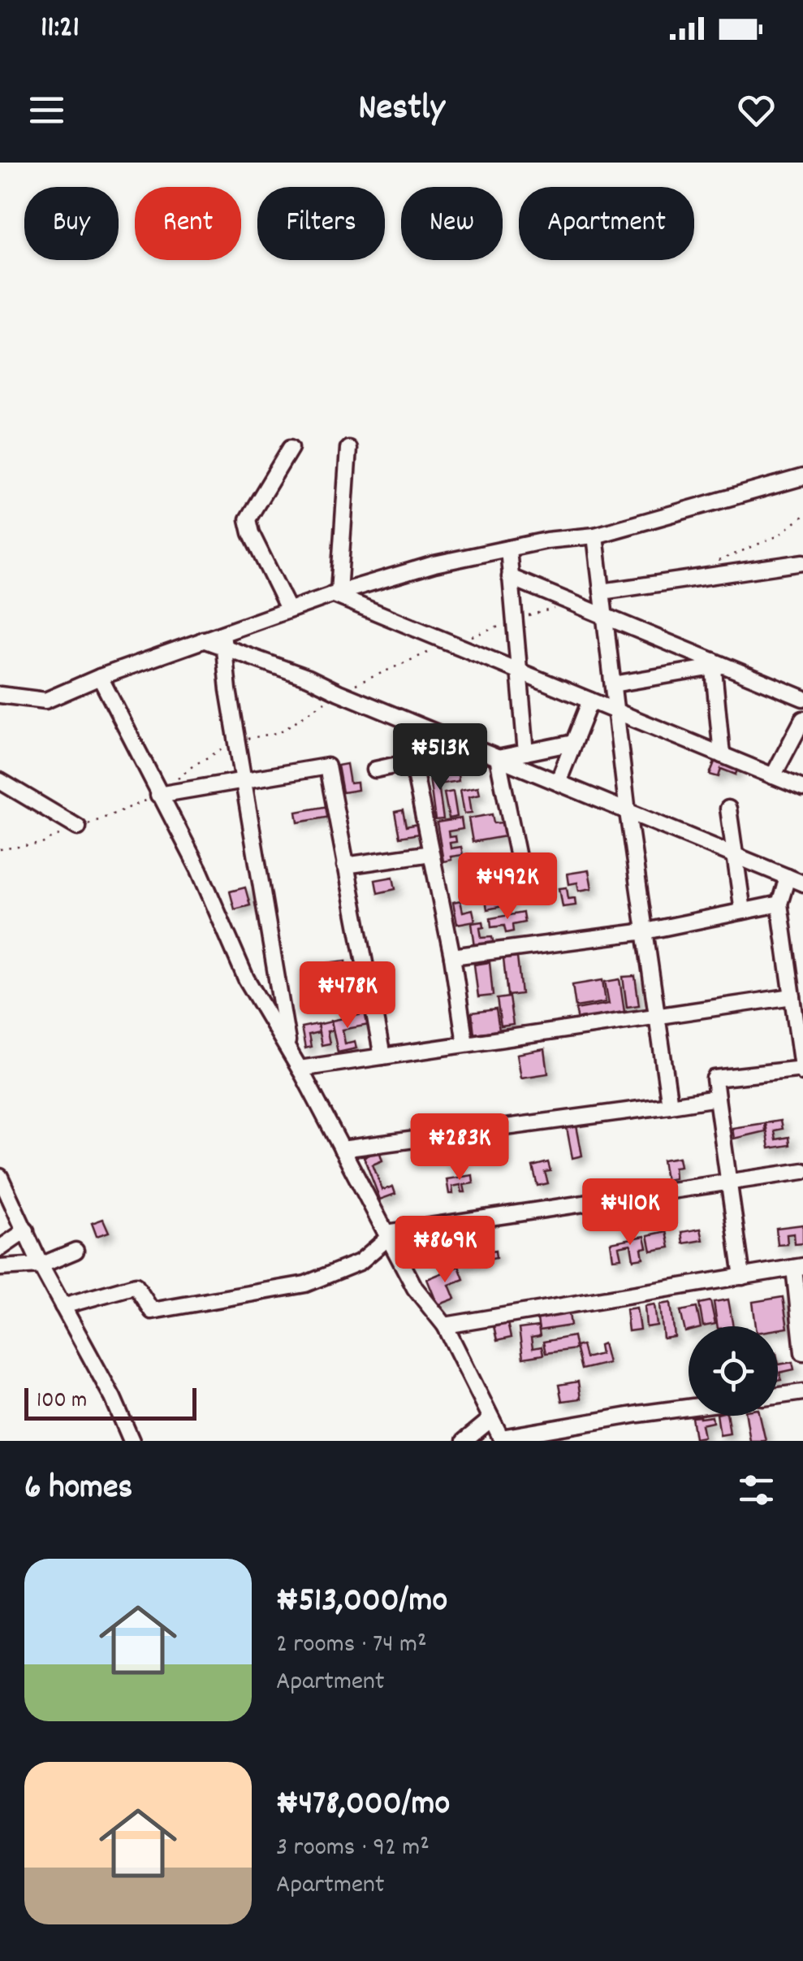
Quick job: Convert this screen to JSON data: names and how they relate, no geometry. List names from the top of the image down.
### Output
{
  "scale_bar": "100 m",
  "page": {
    "status": "11:21",
    "header": "Nestly",
    "chip": [
      "Buy",
      "Rent",
      "Filters",
      "New",
      "Apartment"
    ],
    "price": [
      "₦513K",
      "₦492K",
      "₦478K",
      "₦283K",
      "₦410K",
      "₦869K"
    ],
    "scale": "100 m",
    "heading": "6 homes",
    "list": [
      {
        "name": "₦513,000/mo",
        "note": "2 rooms · 74 m² · Apartment"
      },
      {
        "name": "₦478,000/mo",
        "note": "3 rooms · 92 m² · Apartment"
      }
    ]
  }
}
